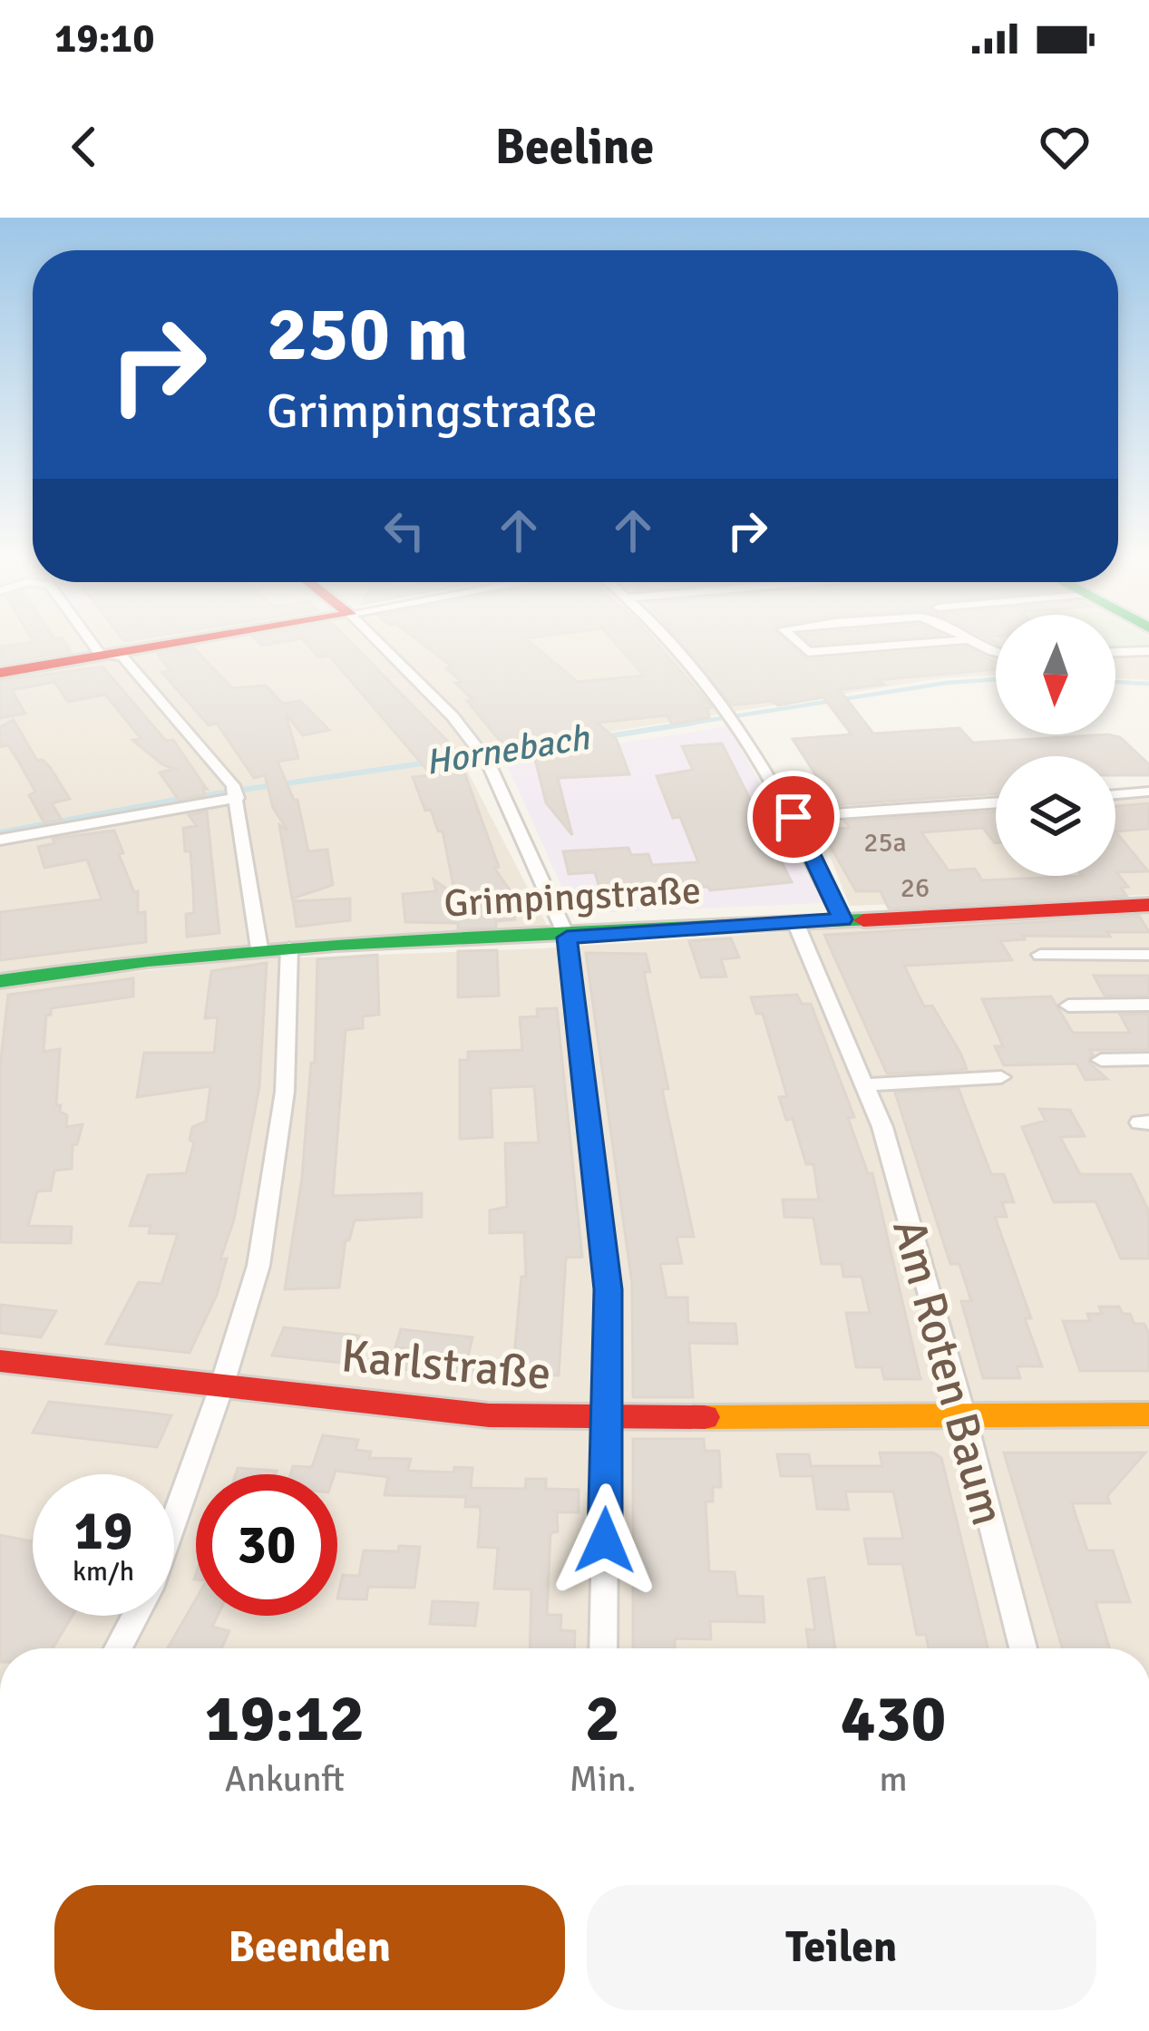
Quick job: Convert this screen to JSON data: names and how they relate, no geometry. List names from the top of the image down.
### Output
{
  "streets": {
    "street": ["Grimpingstraße", "Karlstraße", "Am Roten Baum"]
  },
  "crossings": [
    ["Grimpingstraße", "Am Roten Baum"],
    ["Karlstraße", "Am Roten Baum"]
  ],
  "water": ["Hornebach"],
  "house_numbers": ["25a", "26"],
  "north": "bottom",
  "page": {
    "status": "19:10",
    "header": "Beeline",
    "turn": ["250 m", "Grimpingstraße"],
    "speed": "19 km/h",
    "limit": "30",
    "eta": [
      "19:12",
      "Ankunft",
      "2",
      "Min.",
      "430",
      "m"
    ],
    "buttons": ["Beenden", "Teilen"]
  }
}
